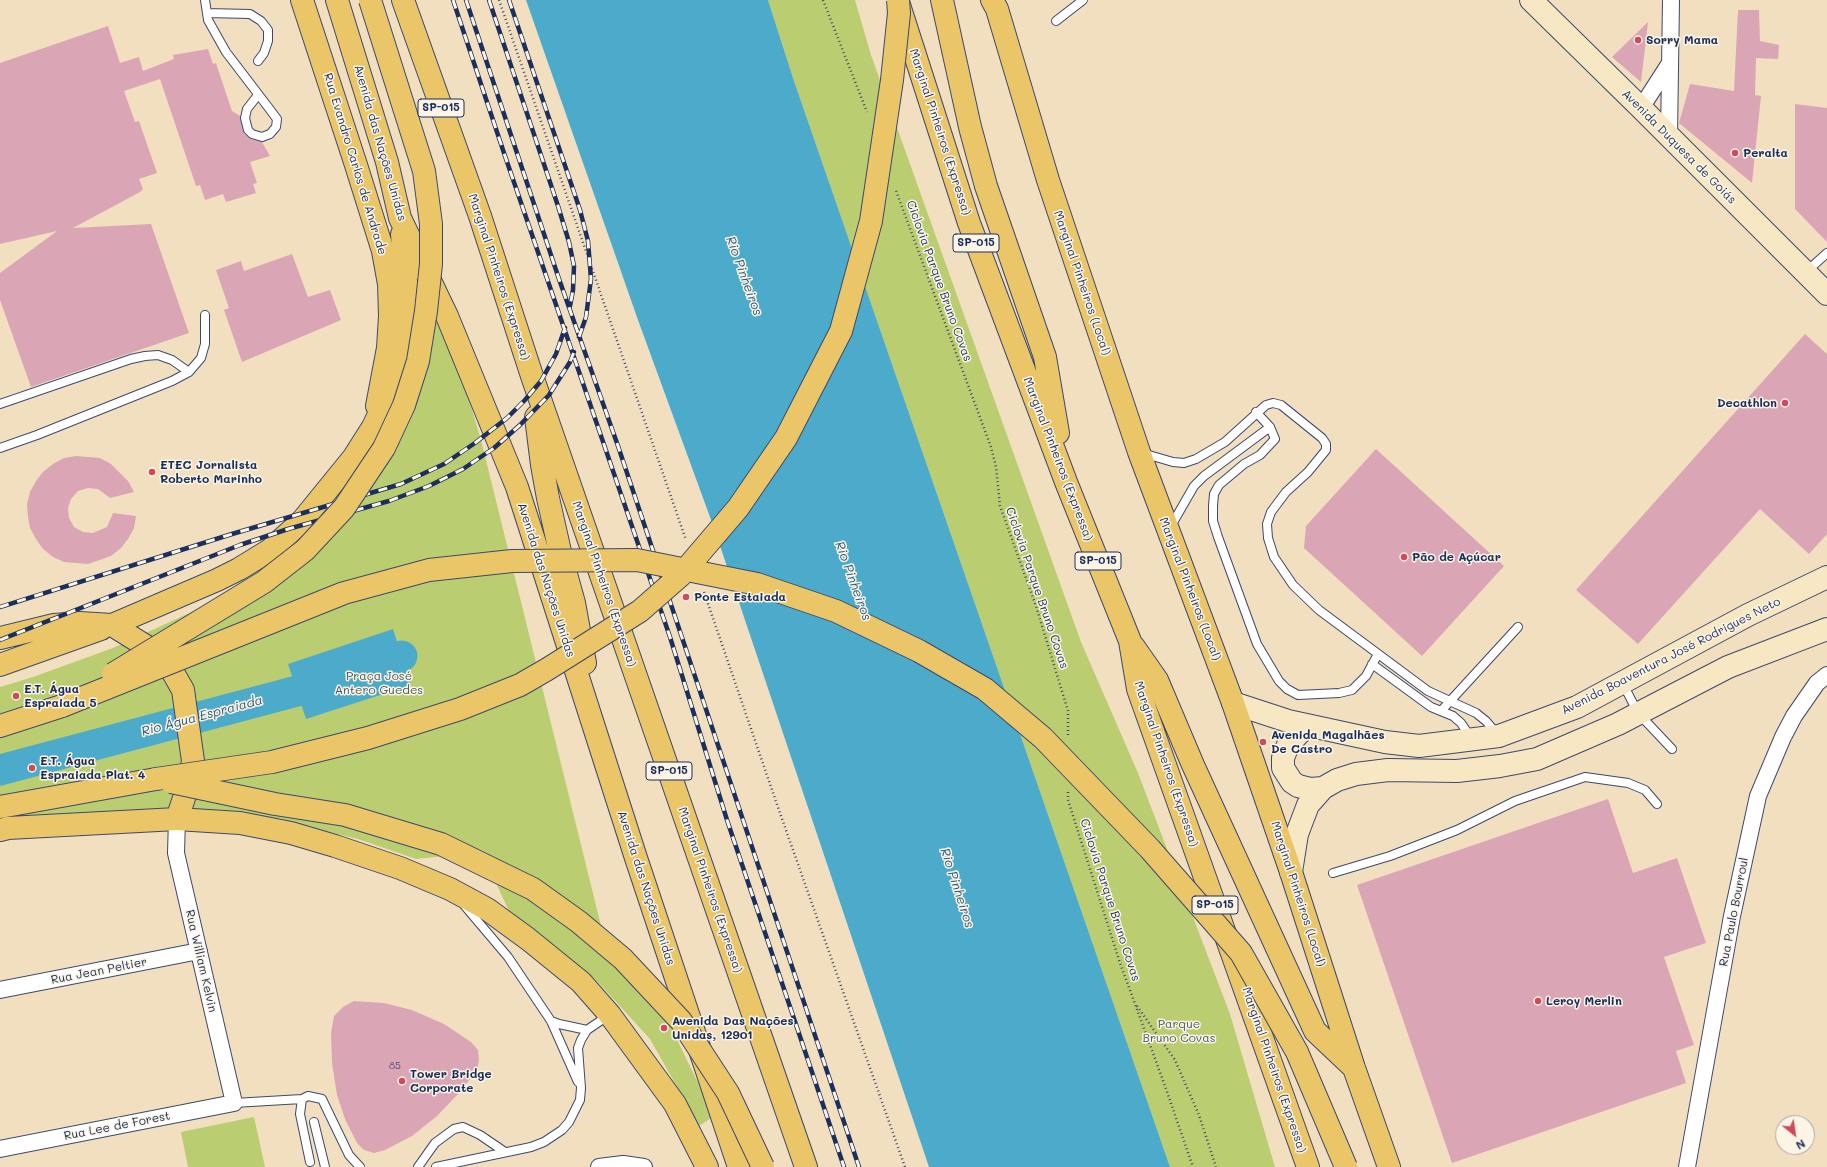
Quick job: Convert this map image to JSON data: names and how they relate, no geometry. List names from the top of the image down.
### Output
{
  "streets": {
    "main road": [
      "SP-015",
      "Marginal Pinheiros (Expressa)",
      "Avenida das Nações Unidas",
      "Rua Evandro Carlos de Andrade",
      "Marginal Pinheiros (Local)"
    ],
    "street": [
      "Avenida Duquesa de Goiás",
      "Avenida Boaventura José Rodrigues Neto",
      "Rua Paulo Bourroul",
      "Rua William Kelvin",
      "Rua Jean Peltier",
      "Rua Lee de Forest"
    ],
    "path": ["Ciclovia Parque Bruno Covas"]
  },
  "crossings": [
    ["Marginal Pinheiros (Local)", "Avenida Boaventura José Rodrigues Neto"],
    ["Rua William Kelvin", "Rua Jean Peltier"],
    ["Rua William Kelvin", "Rua Lee de Forest"]
  ],
  "water": ["Rio Pinheiros", "Rio Água Espraiada"],
  "parks": ["Praça José Antero Guedes", "Parque Bruno Covas"],
  "places": [
    "Sorry Mama",
    "Peralta",
    "Decathlon",
    "ETEC Jornalista Roberto Marinho",
    "Pão de Açúcar",
    "Ponte Estaiada",
    "E.T. Água Espraiada 5",
    "Avenida Magalhães De Castro",
    "E.T. Água Espraiada Plat. 4",
    "Leroy Merlin",
    "Avenida Das Nações Unidas, 12901",
    "Tower Bridge Corporate"
  ],
  "house_numbers": ["85"],
  "north": "bottom right"
}
